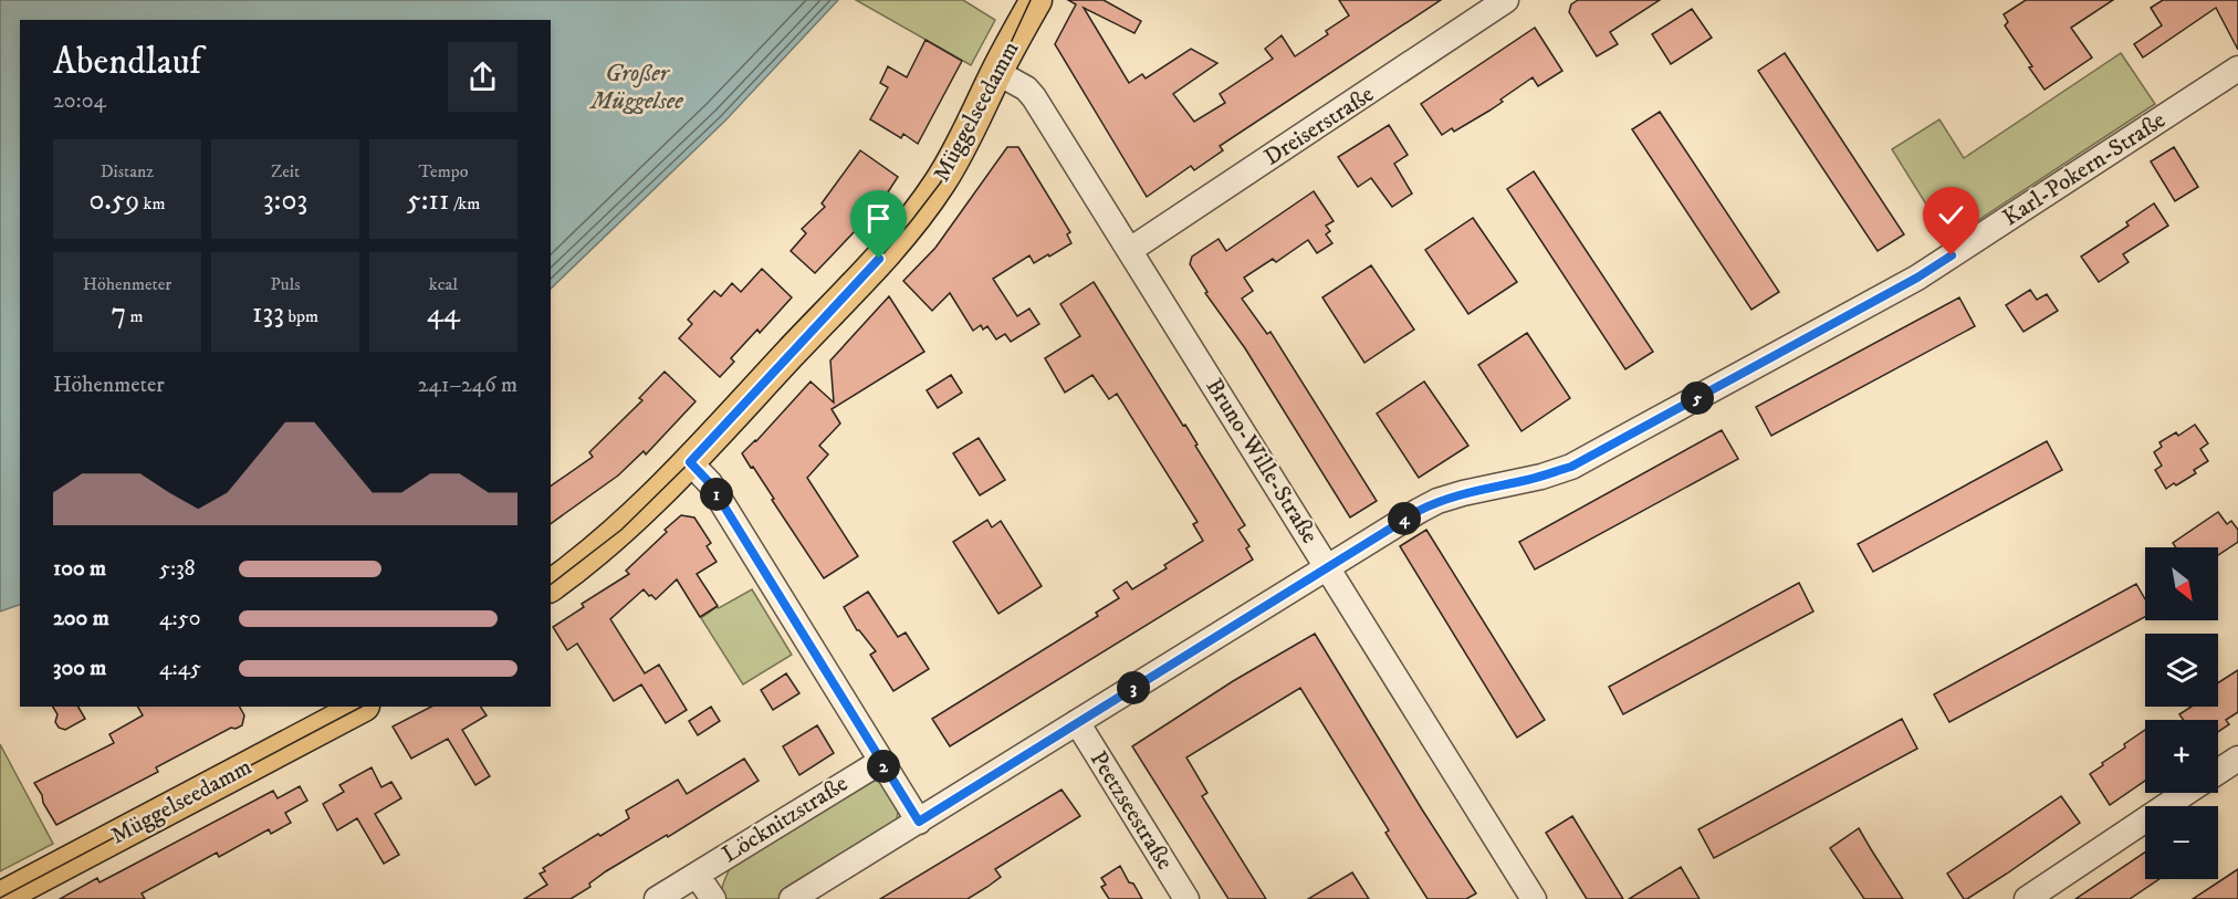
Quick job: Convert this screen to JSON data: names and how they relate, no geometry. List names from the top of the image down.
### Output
{
  "streets": {
    "main road": ["Müggelseedamm"],
    "street": [
      "Dreiserstraße",
      "Karl-Pokern-Straße",
      "Bruno-Wille-Straße",
      "Peetzseestraße",
      "Löcknitzstraße"
    ]
  },
  "crossings": [
    ["Müggelseedamm", "Bruno-Wille-Straße"],
    ["Dreiserstraße", "Bruno-Wille-Straße"],
    ["Karl-Pokern-Straße", "Bruno-Wille-Straße"]
  ],
  "water": ["Großer Müggelsee"],
  "north": "bottom right",
  "page": {
    "heading": ["Abendlauf", "20:04"],
    "stats": [
      ["Distanz", "0.59 km"],
      ["Zeit", "3:03"],
      ["Tempo", "5:11 /km"],
      ["Höhenmeter", "7 m"],
      ["Puls", "133 bpm"],
      ["kcal", "44"]
    ],
    "chart": ["Höhenmeter", "241–246 m"],
    "pins": [
      "5",
      "1",
      "4",
      "3",
      "2"
    ],
    "list": [
      {
        "name": "100 m",
        "note": "5:38"
      },
      {
        "name": "200 m",
        "note": "4:50"
      },
      {
        "name": "300 m",
        "note": "4:45"
      }
    ],
    "map_buttons": ["+", "−"]
  }
}
